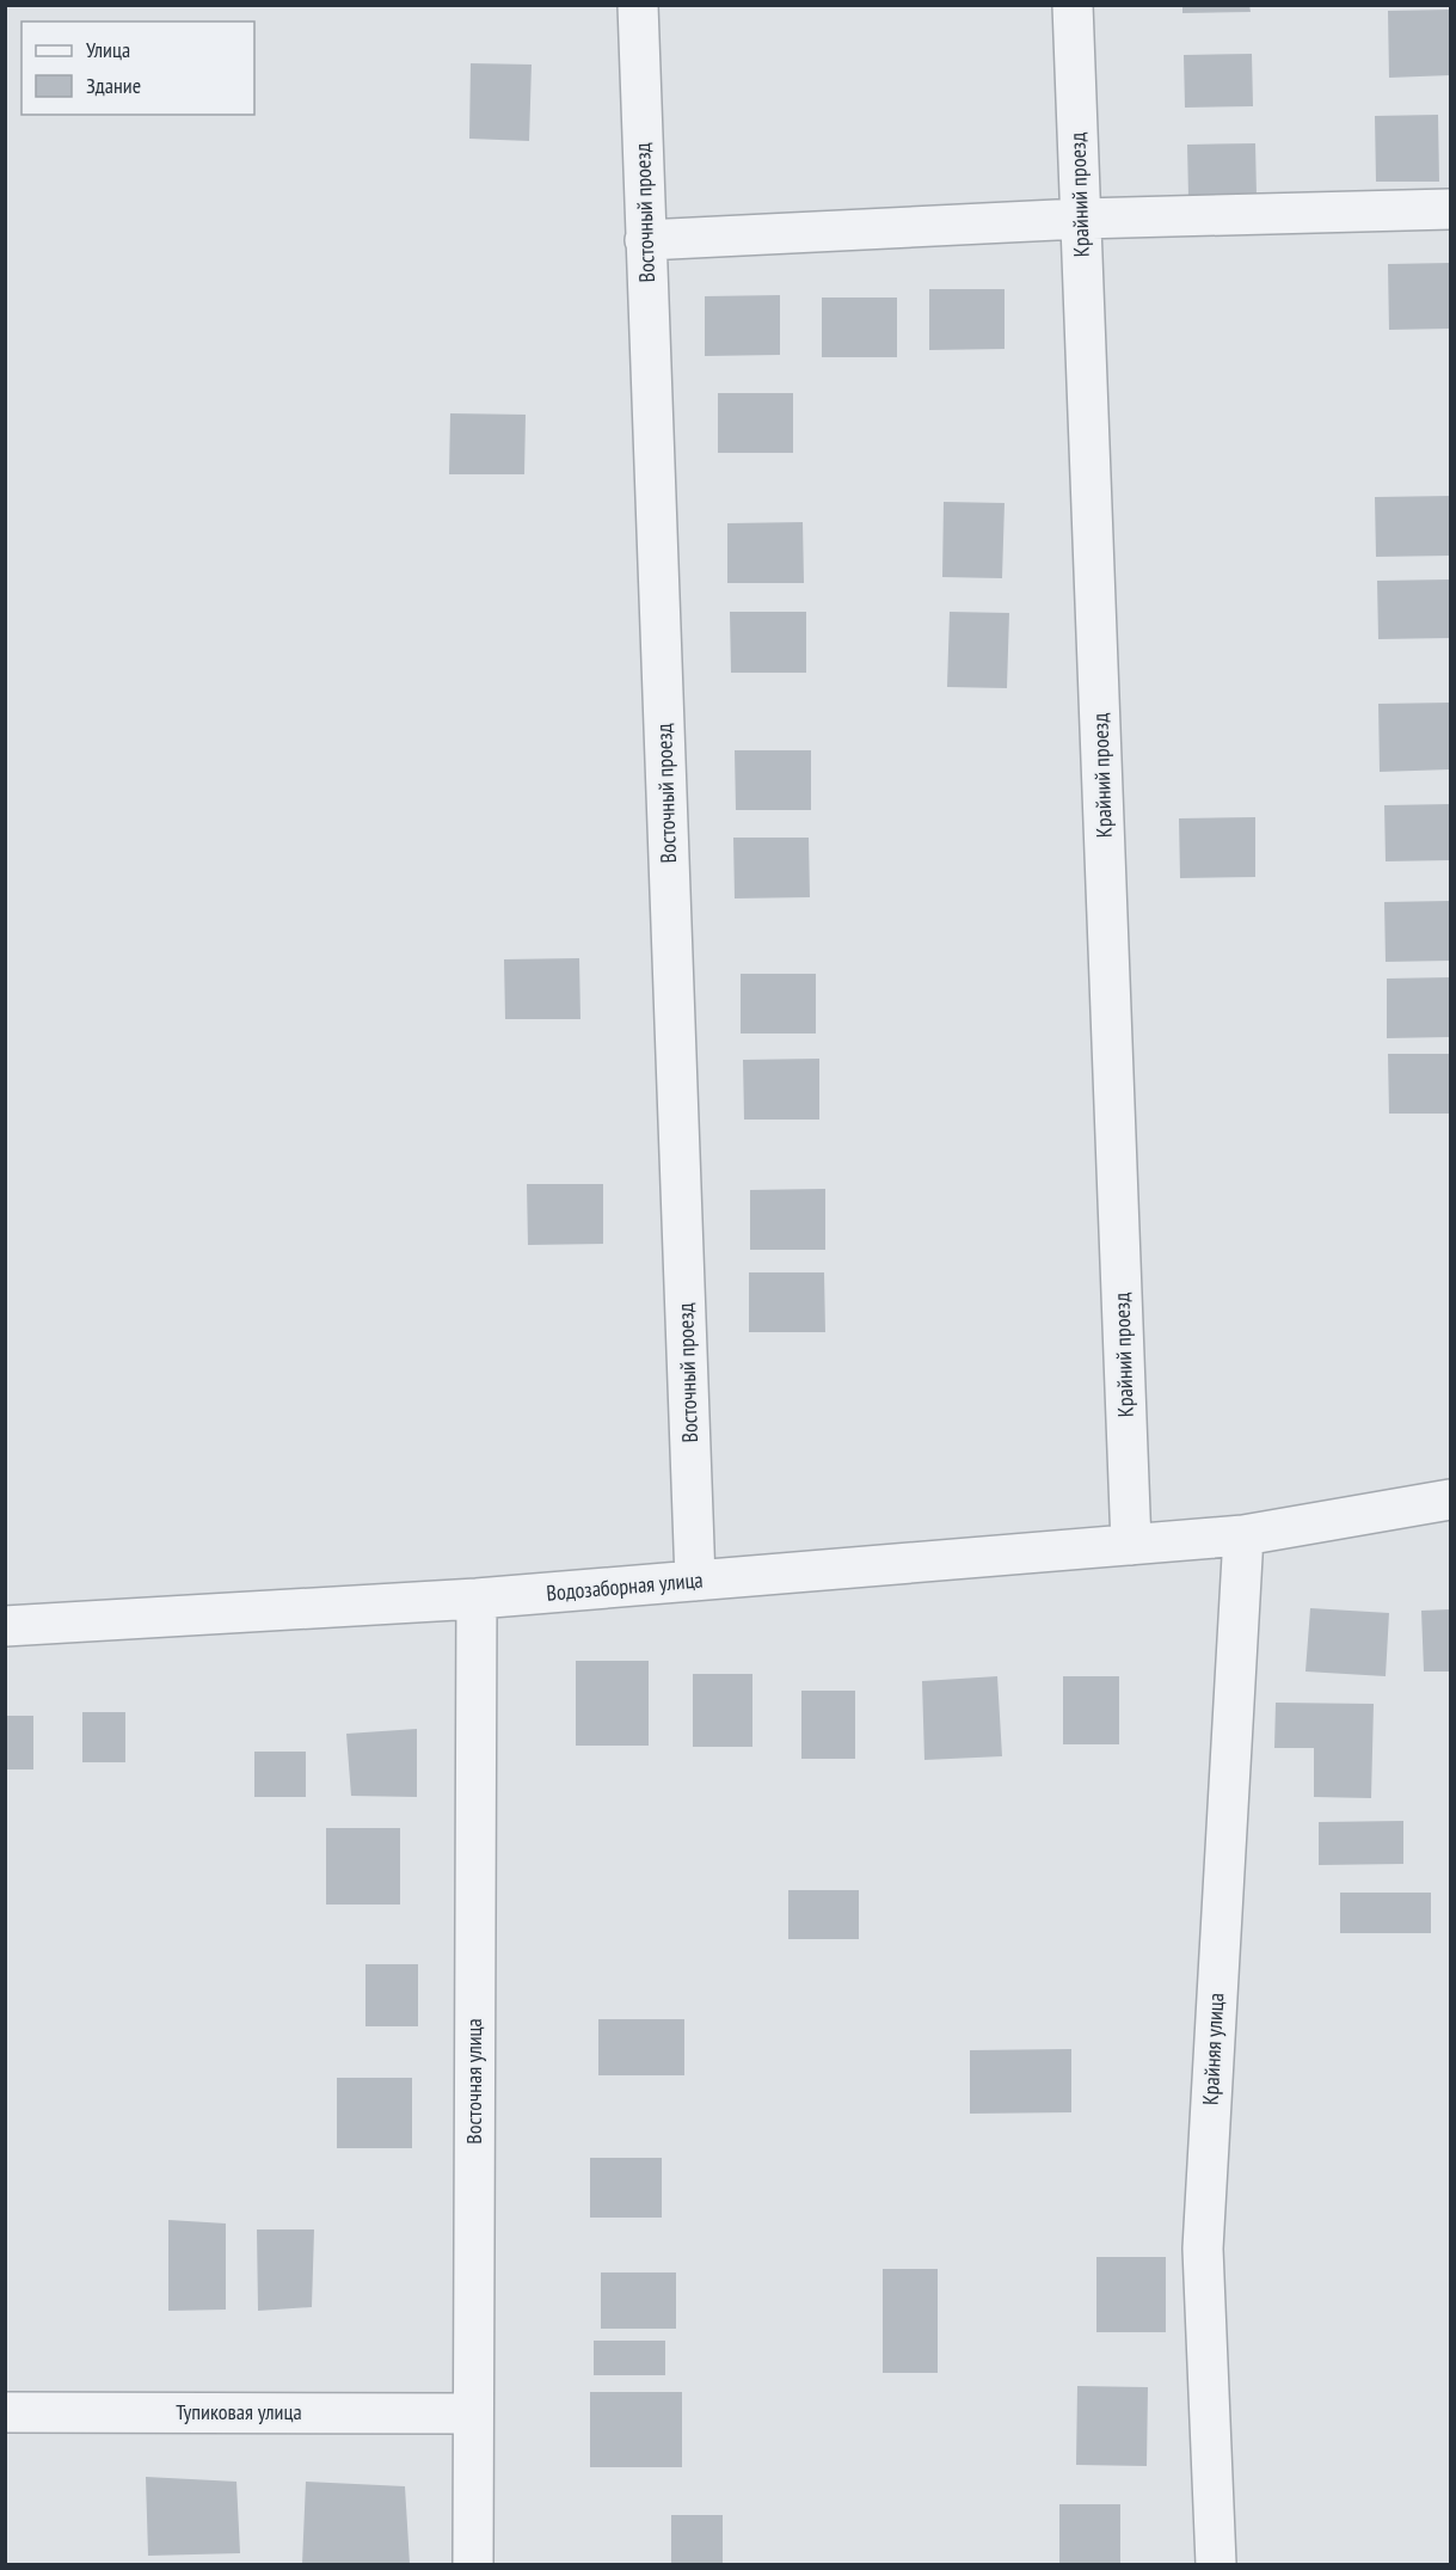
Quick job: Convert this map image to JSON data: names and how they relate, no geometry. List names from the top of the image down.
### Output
{
  "streets": {
    "street": [
      "Крайний проезд",
      "Восточный проезд",
      "Водозаборная улица",
      "Крайняя улица",
      "Восточная улица",
      "Тупиковая улица"
    ]
  },
  "crossings": [
    ["Крайний проезд", "Водозаборная улица"],
    ["Восточный проезд", "Водозаборная улица"],
    ["Водозаборная улица", "Крайняя улица"],
    ["Водозаборная улица", "Восточная улица"],
    ["Восточная улица", "Тупиковая улица"]
  ],
  "legend": ["Улица", "Здание"]
}
